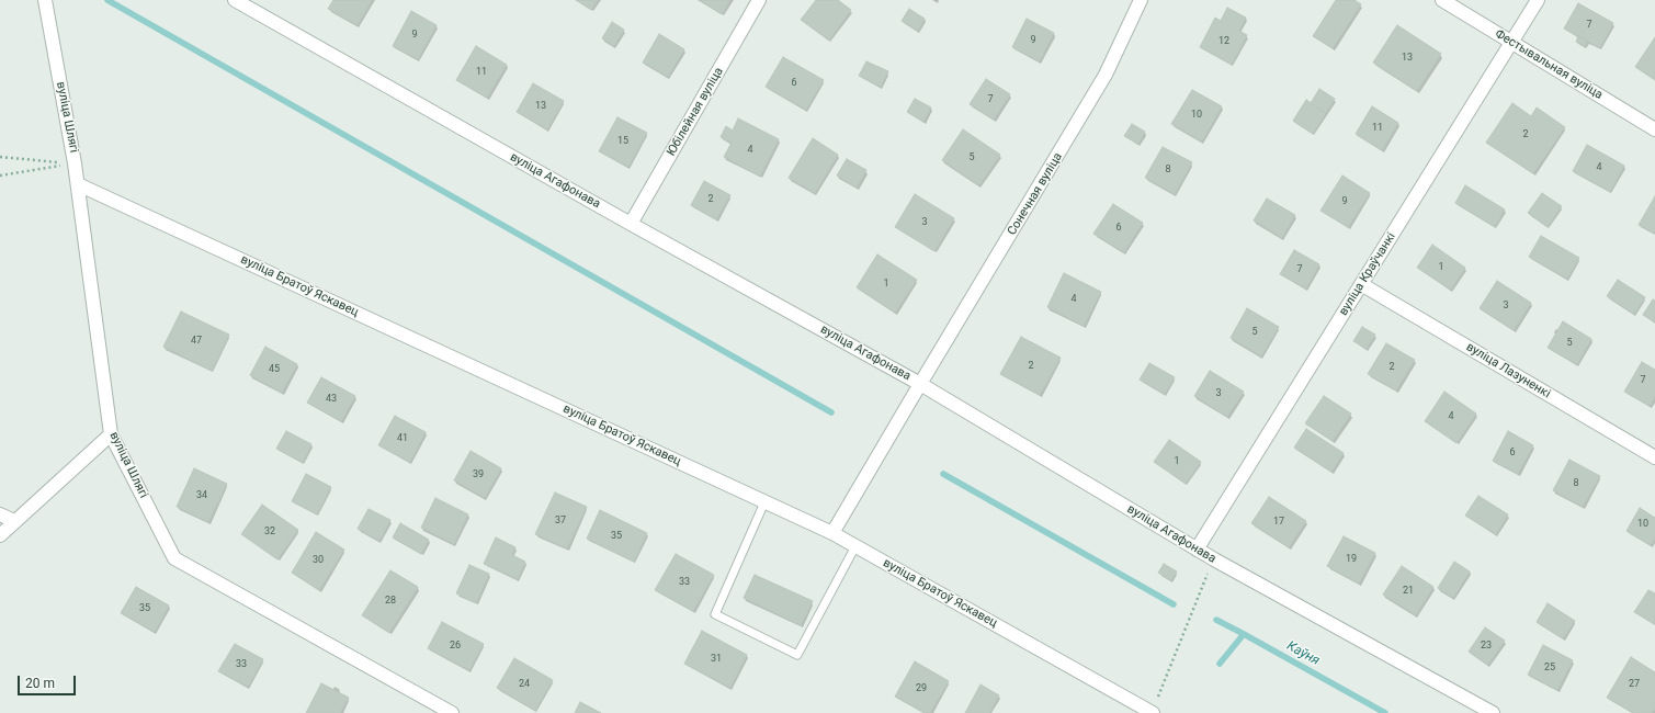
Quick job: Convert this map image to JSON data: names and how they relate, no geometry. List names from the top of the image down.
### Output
{
  "streets": {
    "street": [
      "Фестывальная вуліца",
      "Юбілейная вуліца",
      "вуліца Шлягі",
      "вуліца Агафонава",
      "Сонечная вуліца",
      "вуліца Краўчанкі",
      "вуліца Братоў Яскавец",
      "вуліца Лазуненкі"
    ]
  },
  "crossings": [
    ["Фестывальная вуліца", "вуліца Краўчанкі"],
    ["Юбілейная вуліца", "вуліца Агафонава"],
    ["вуліца Шлягі", "вуліца Братоў Яскавец"],
    ["вуліца Агафонава", "Сонечная вуліца"],
    ["вуліца Агафонава", "вуліца Краўчанкі"],
    ["Сонечная вуліца", "вуліца Братоў Яскавец"],
    ["вуліца Краўчанкі", "вуліца Лазуненкі"]
  ],
  "water": ["Каўня"],
  "house_numbers": [
    "7",
    "9",
    "9",
    "12",
    "13",
    "11",
    "6",
    "7",
    "13",
    "10",
    "11",
    "2",
    "15",
    "4",
    "5",
    "4",
    "8",
    "2",
    "9",
    "3",
    "6",
    "1",
    "7",
    "1",
    "4",
    "3",
    "5",
    "47",
    "5",
    "2",
    "2",
    "45",
    "7",
    "3",
    "43",
    "4",
    "41",
    "6",
    "1",
    "39",
    "8",
    "34",
    "37",
    "17",
    "10",
    "32",
    "35",
    "19",
    "30",
    "33",
    "21",
    "28",
    "35",
    "26",
    "23",
    "31",
    "33",
    "25",
    "24",
    "27",
    "29"
  ],
  "scale_bar": "20 m"
}
